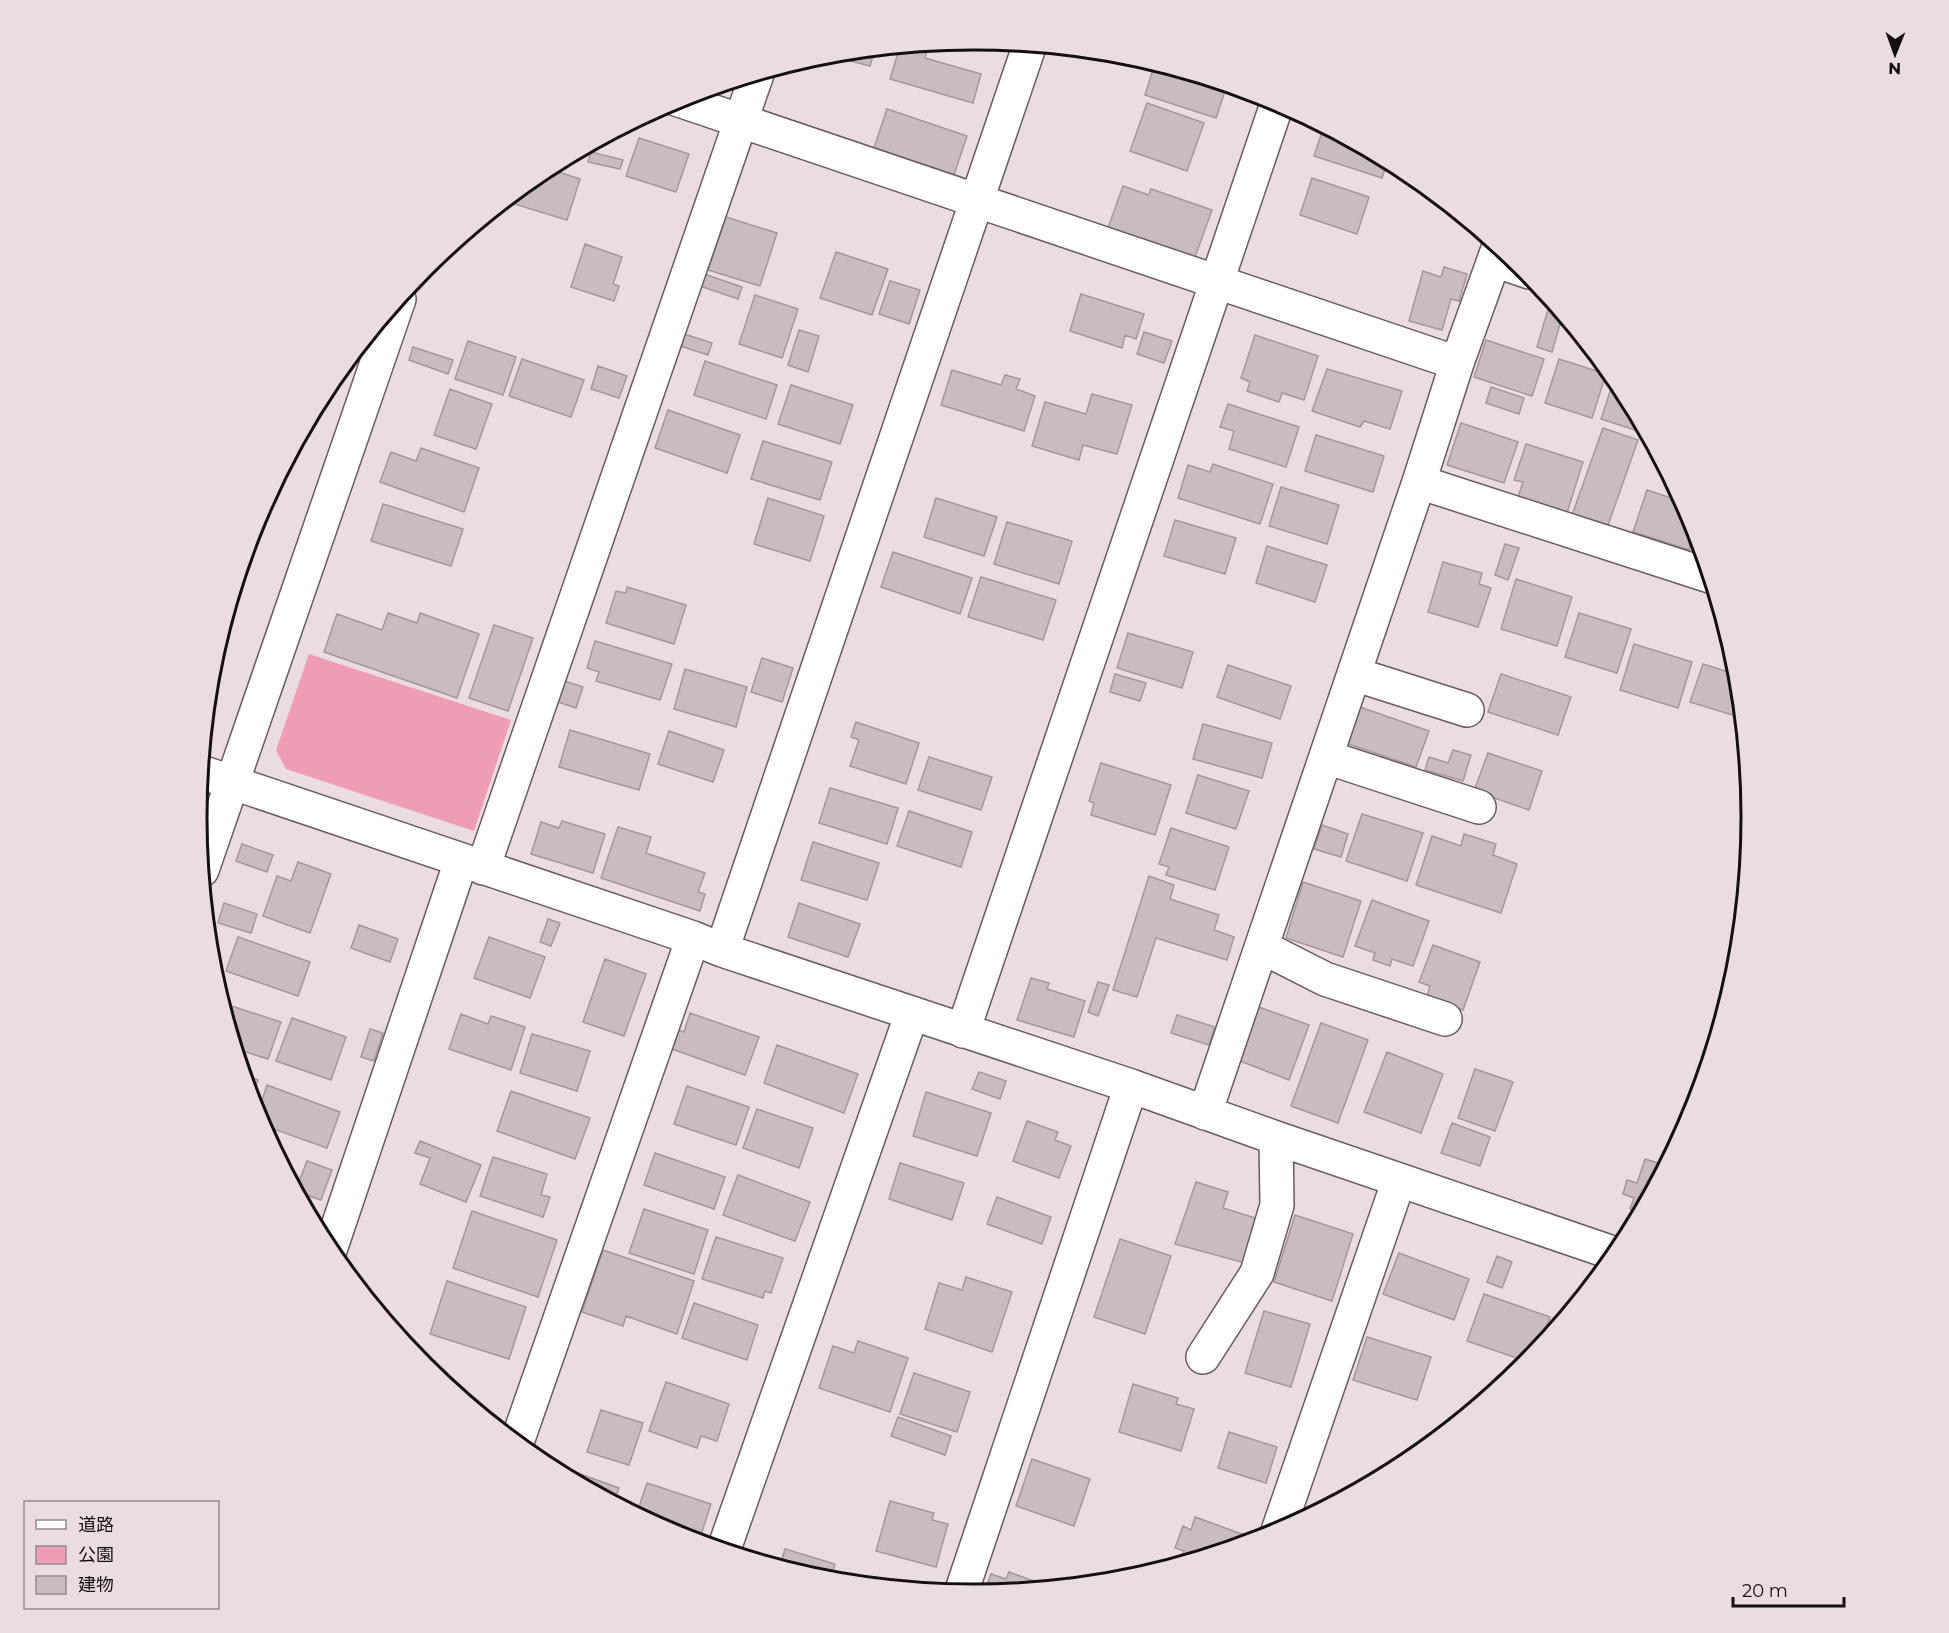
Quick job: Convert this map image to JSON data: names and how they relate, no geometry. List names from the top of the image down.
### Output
{
  "legend": ["道路", "公園", "建物"],
  "scale_bar": "20 m",
  "north": "bottom"
}
